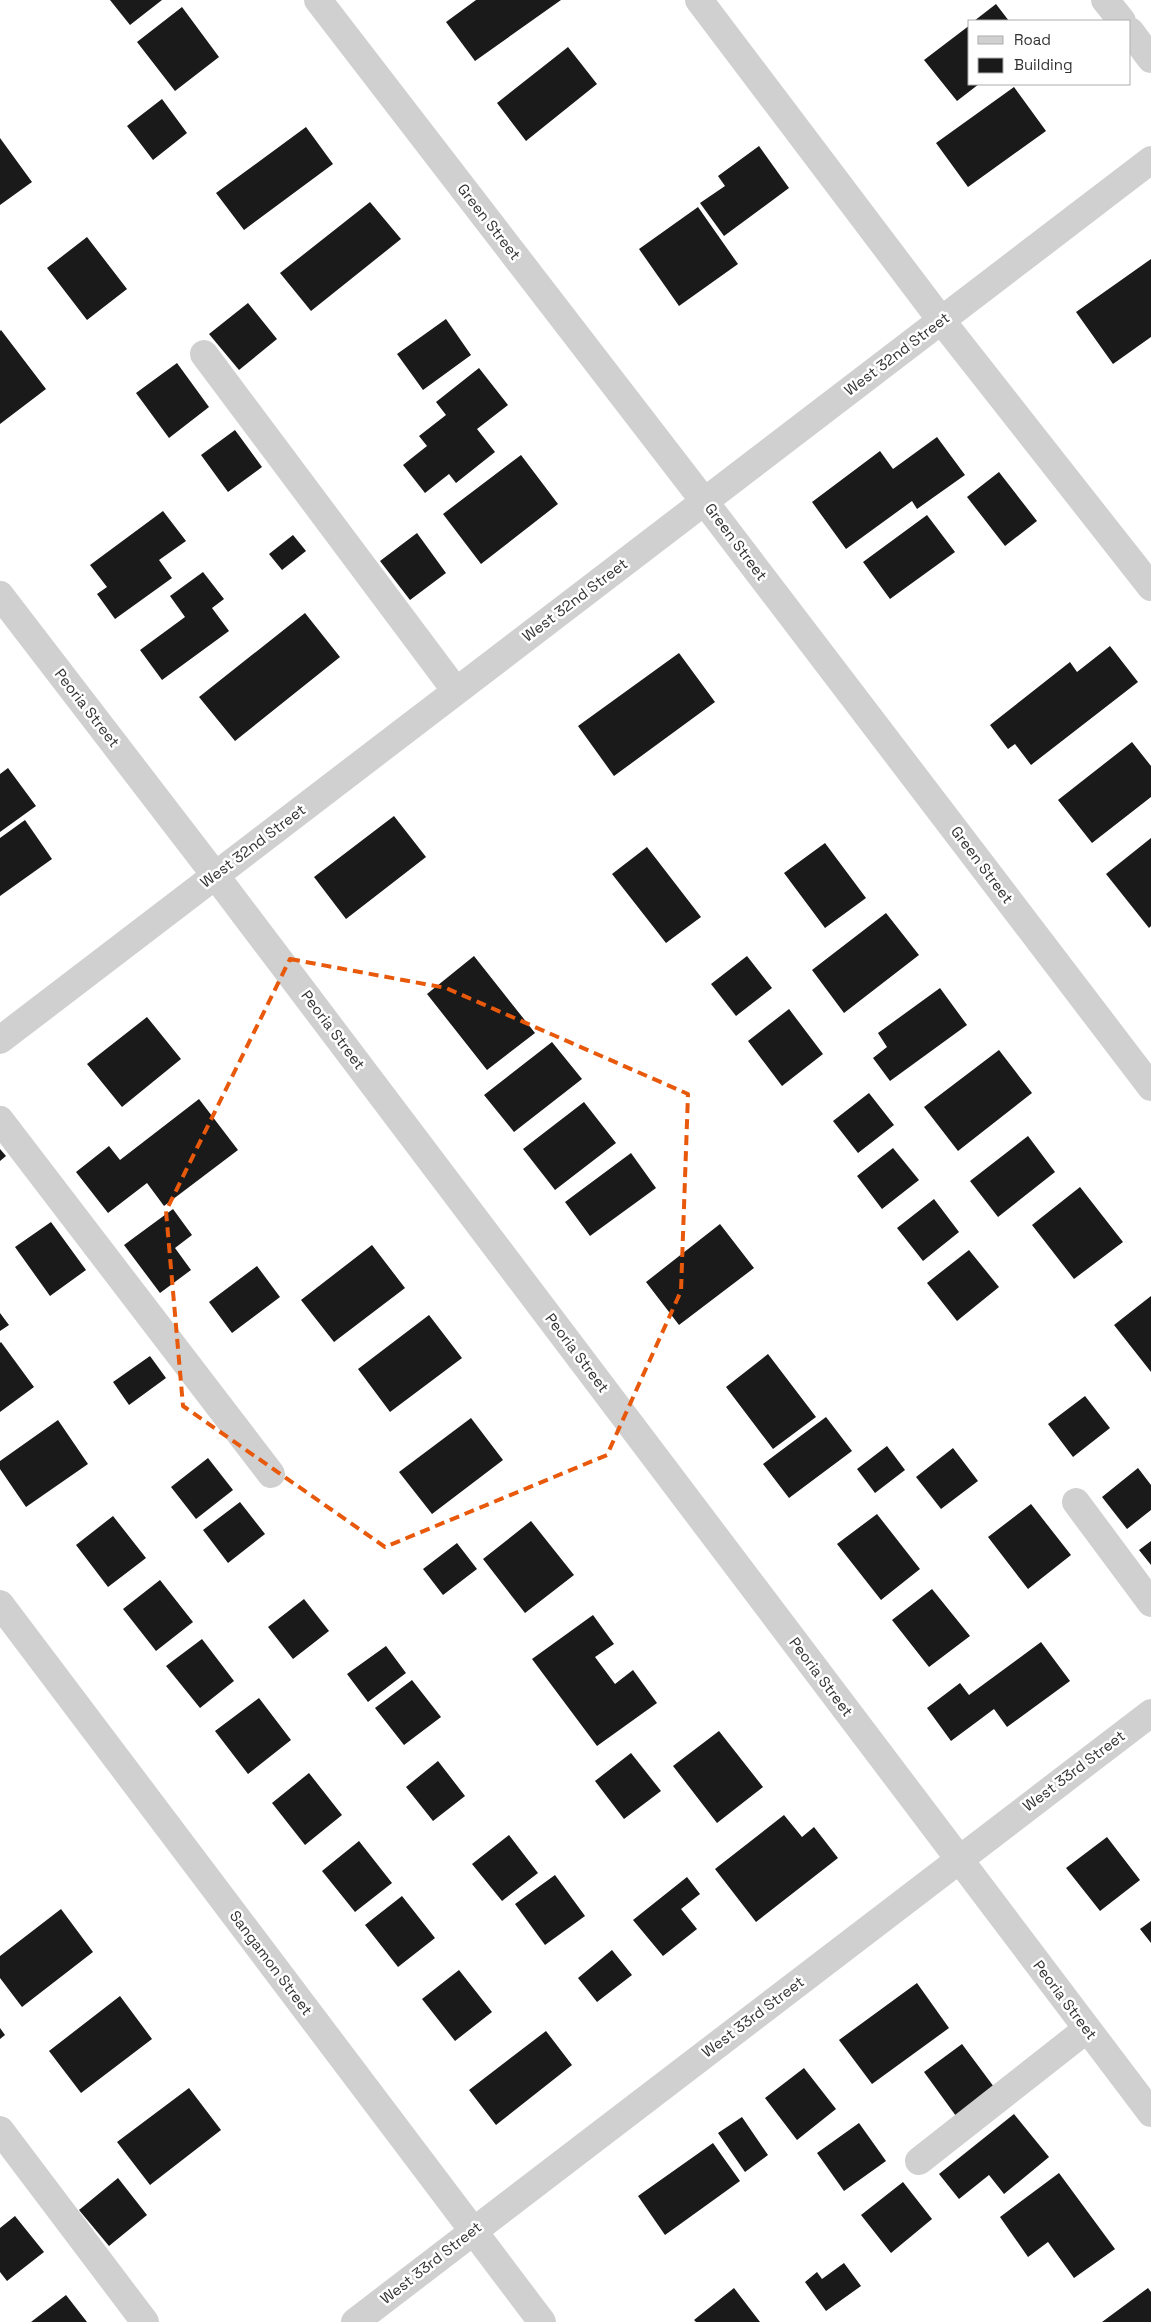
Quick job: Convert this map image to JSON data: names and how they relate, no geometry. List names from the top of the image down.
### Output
{
  "streets": {
    "street": [
      "Green Street",
      "West 32nd Street",
      "Peoria Street",
      "West 33rd Street",
      "Sangamon Street"
    ]
  },
  "crossings": [
    ["Green Street", "West 32nd Street"],
    ["West 32nd Street", "Peoria Street"],
    ["Peoria Street", "West 33rd Street"],
    ["West 33rd Street", "Sangamon Street"]
  ],
  "legend": ["Road", "Building"]
}
